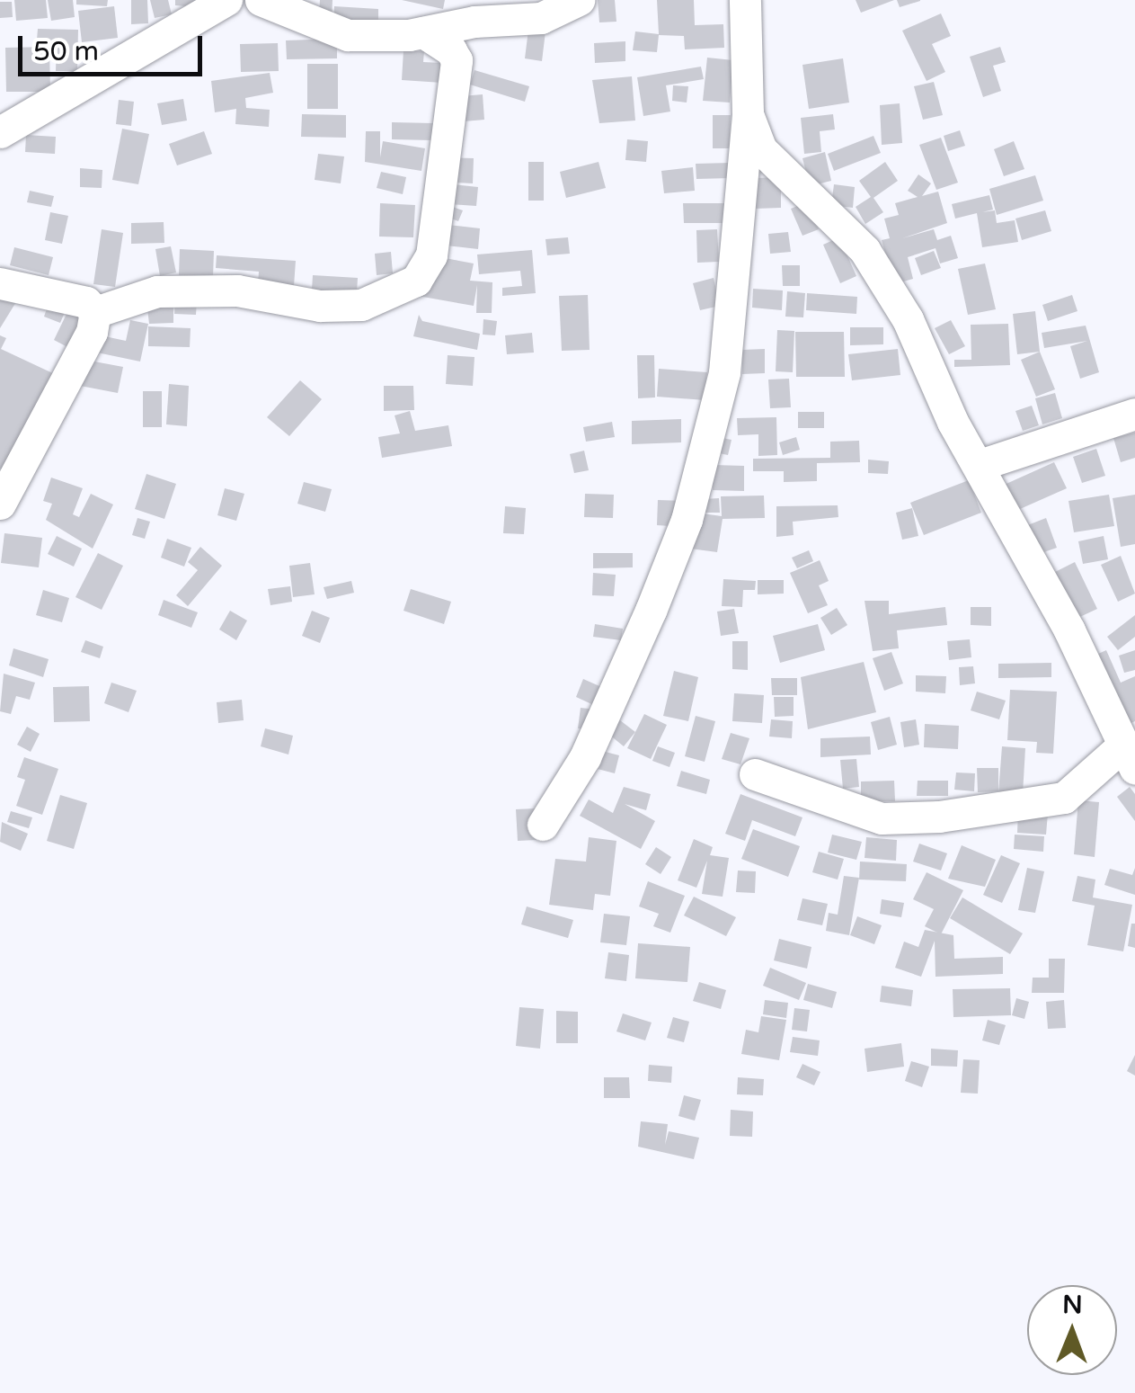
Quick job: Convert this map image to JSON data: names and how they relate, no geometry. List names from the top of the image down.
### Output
{
  "scale_bar": "50 m",
  "north": "top"
}
